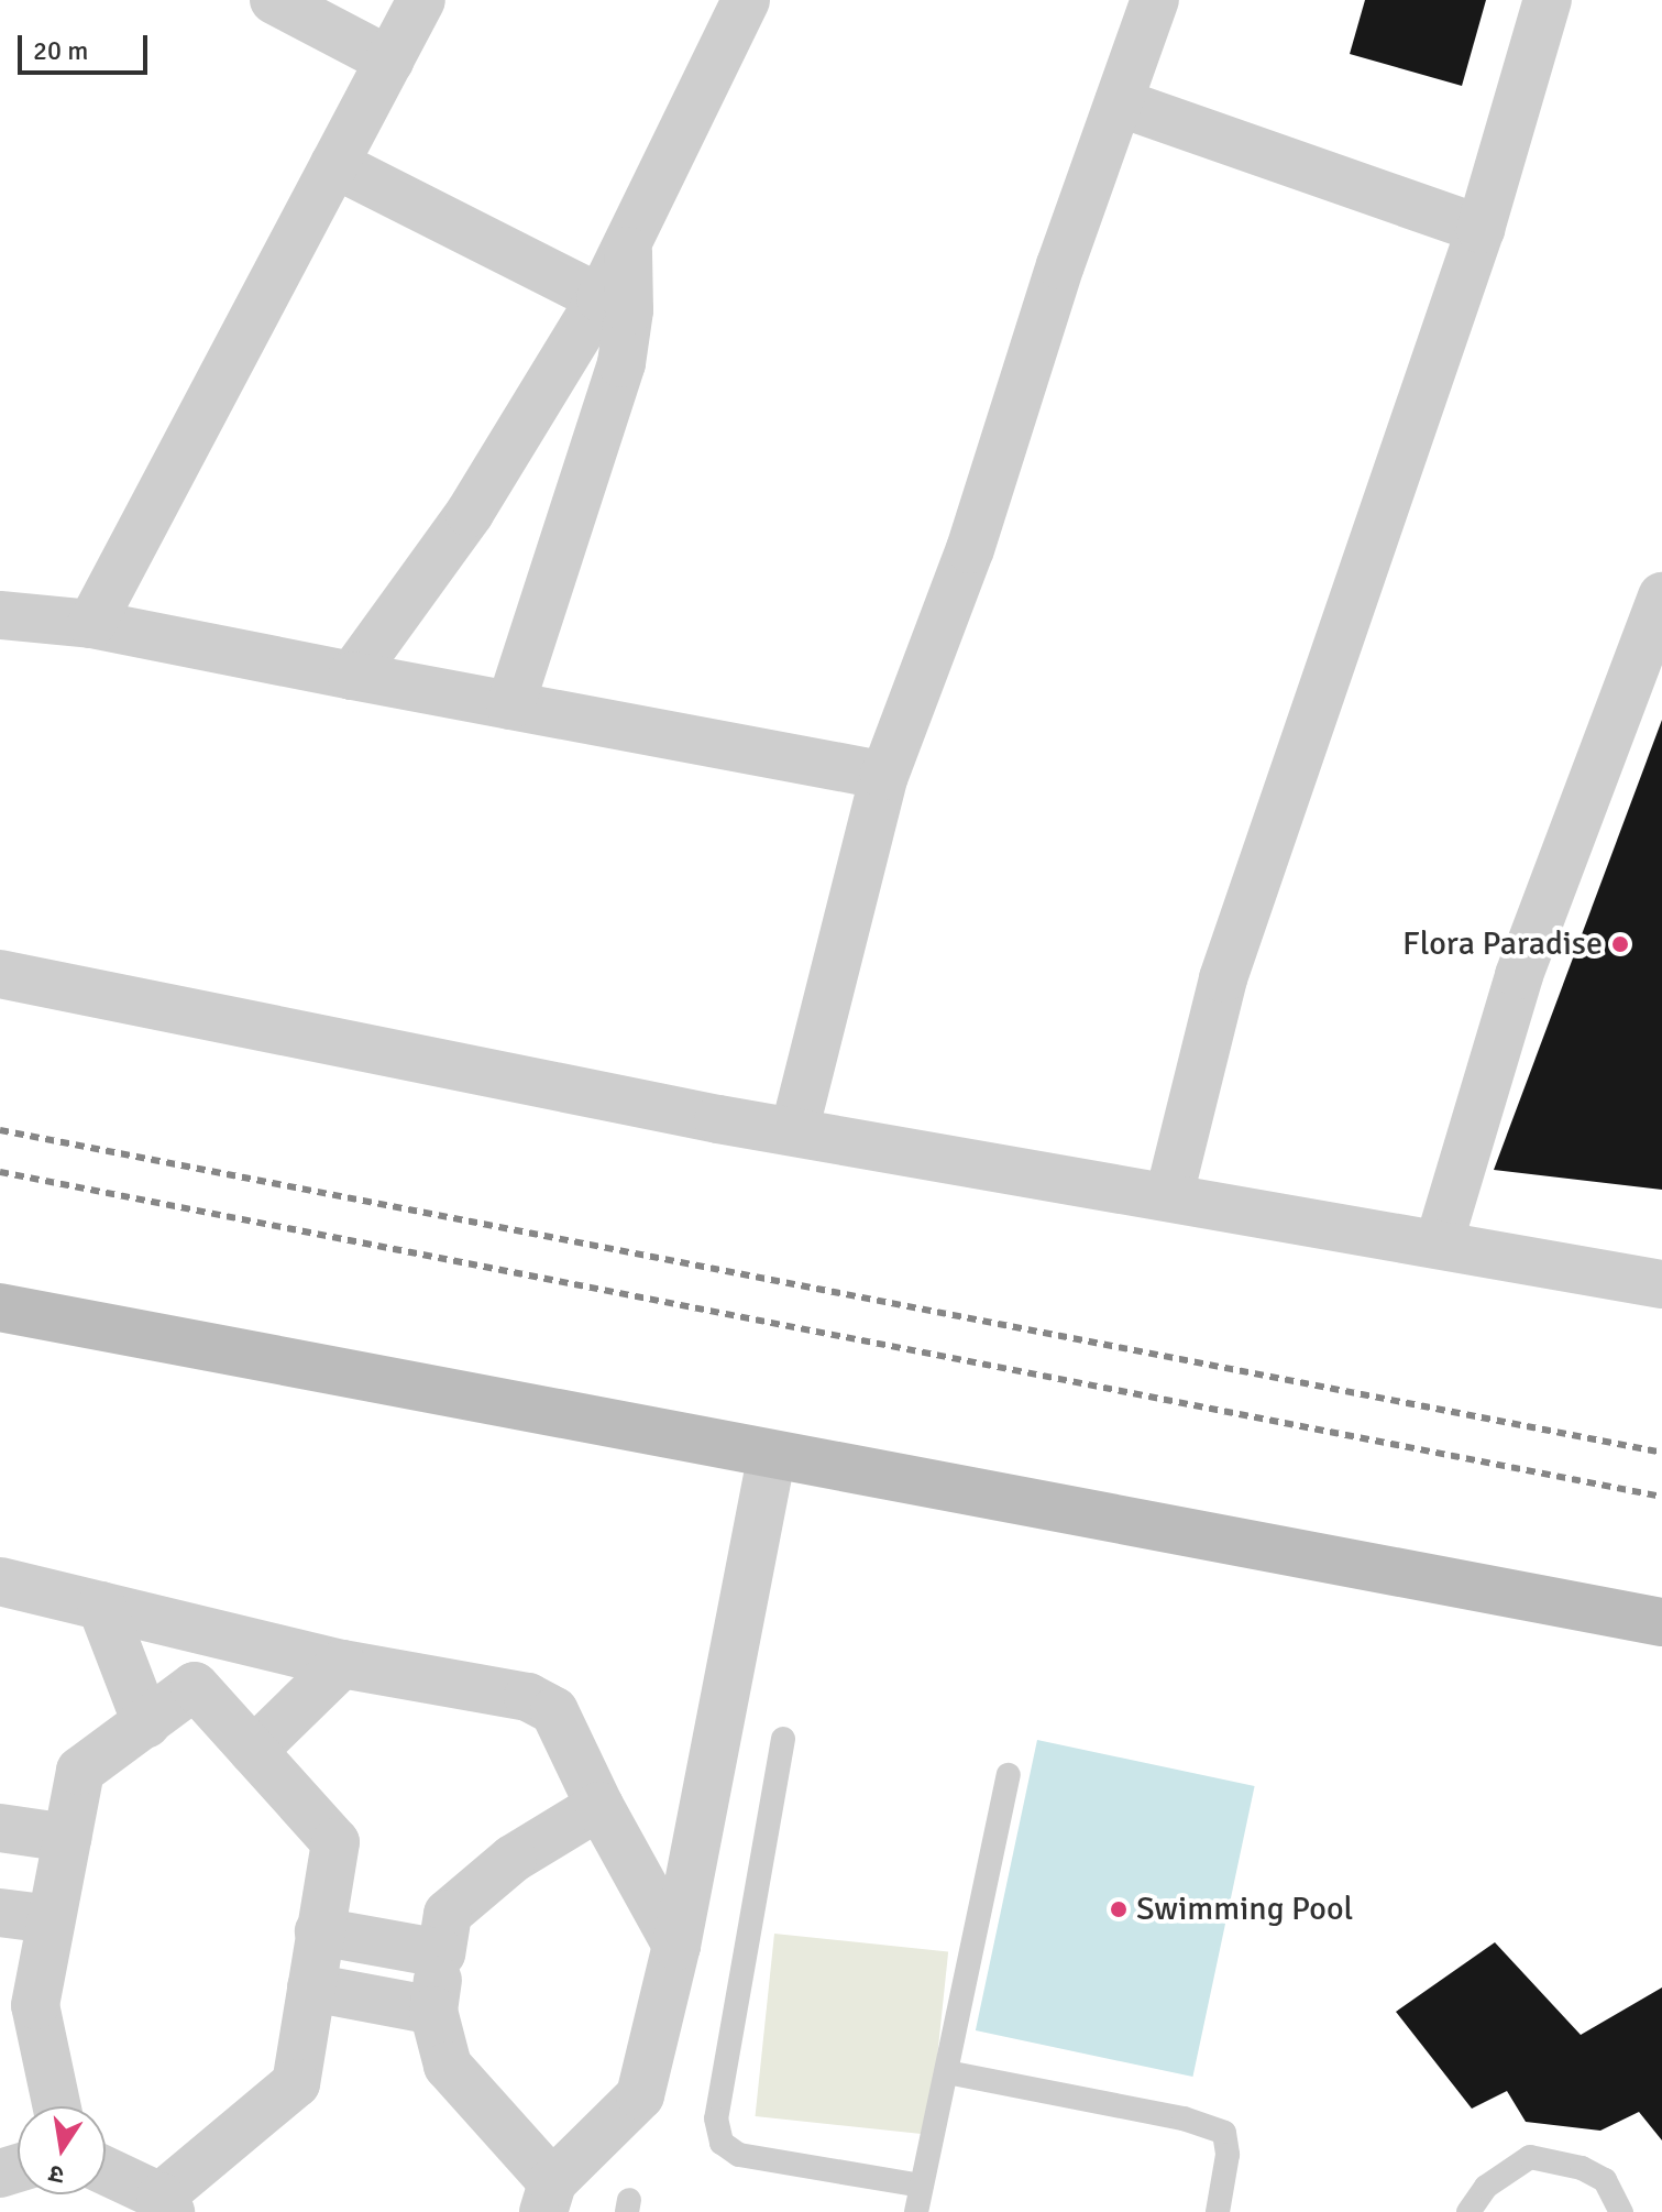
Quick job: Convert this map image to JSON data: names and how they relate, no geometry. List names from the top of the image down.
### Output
{
  "places": ["Flora Paradise", "Swimming Pool"],
  "scale_bar": "20 m",
  "north": "bottom"
}
